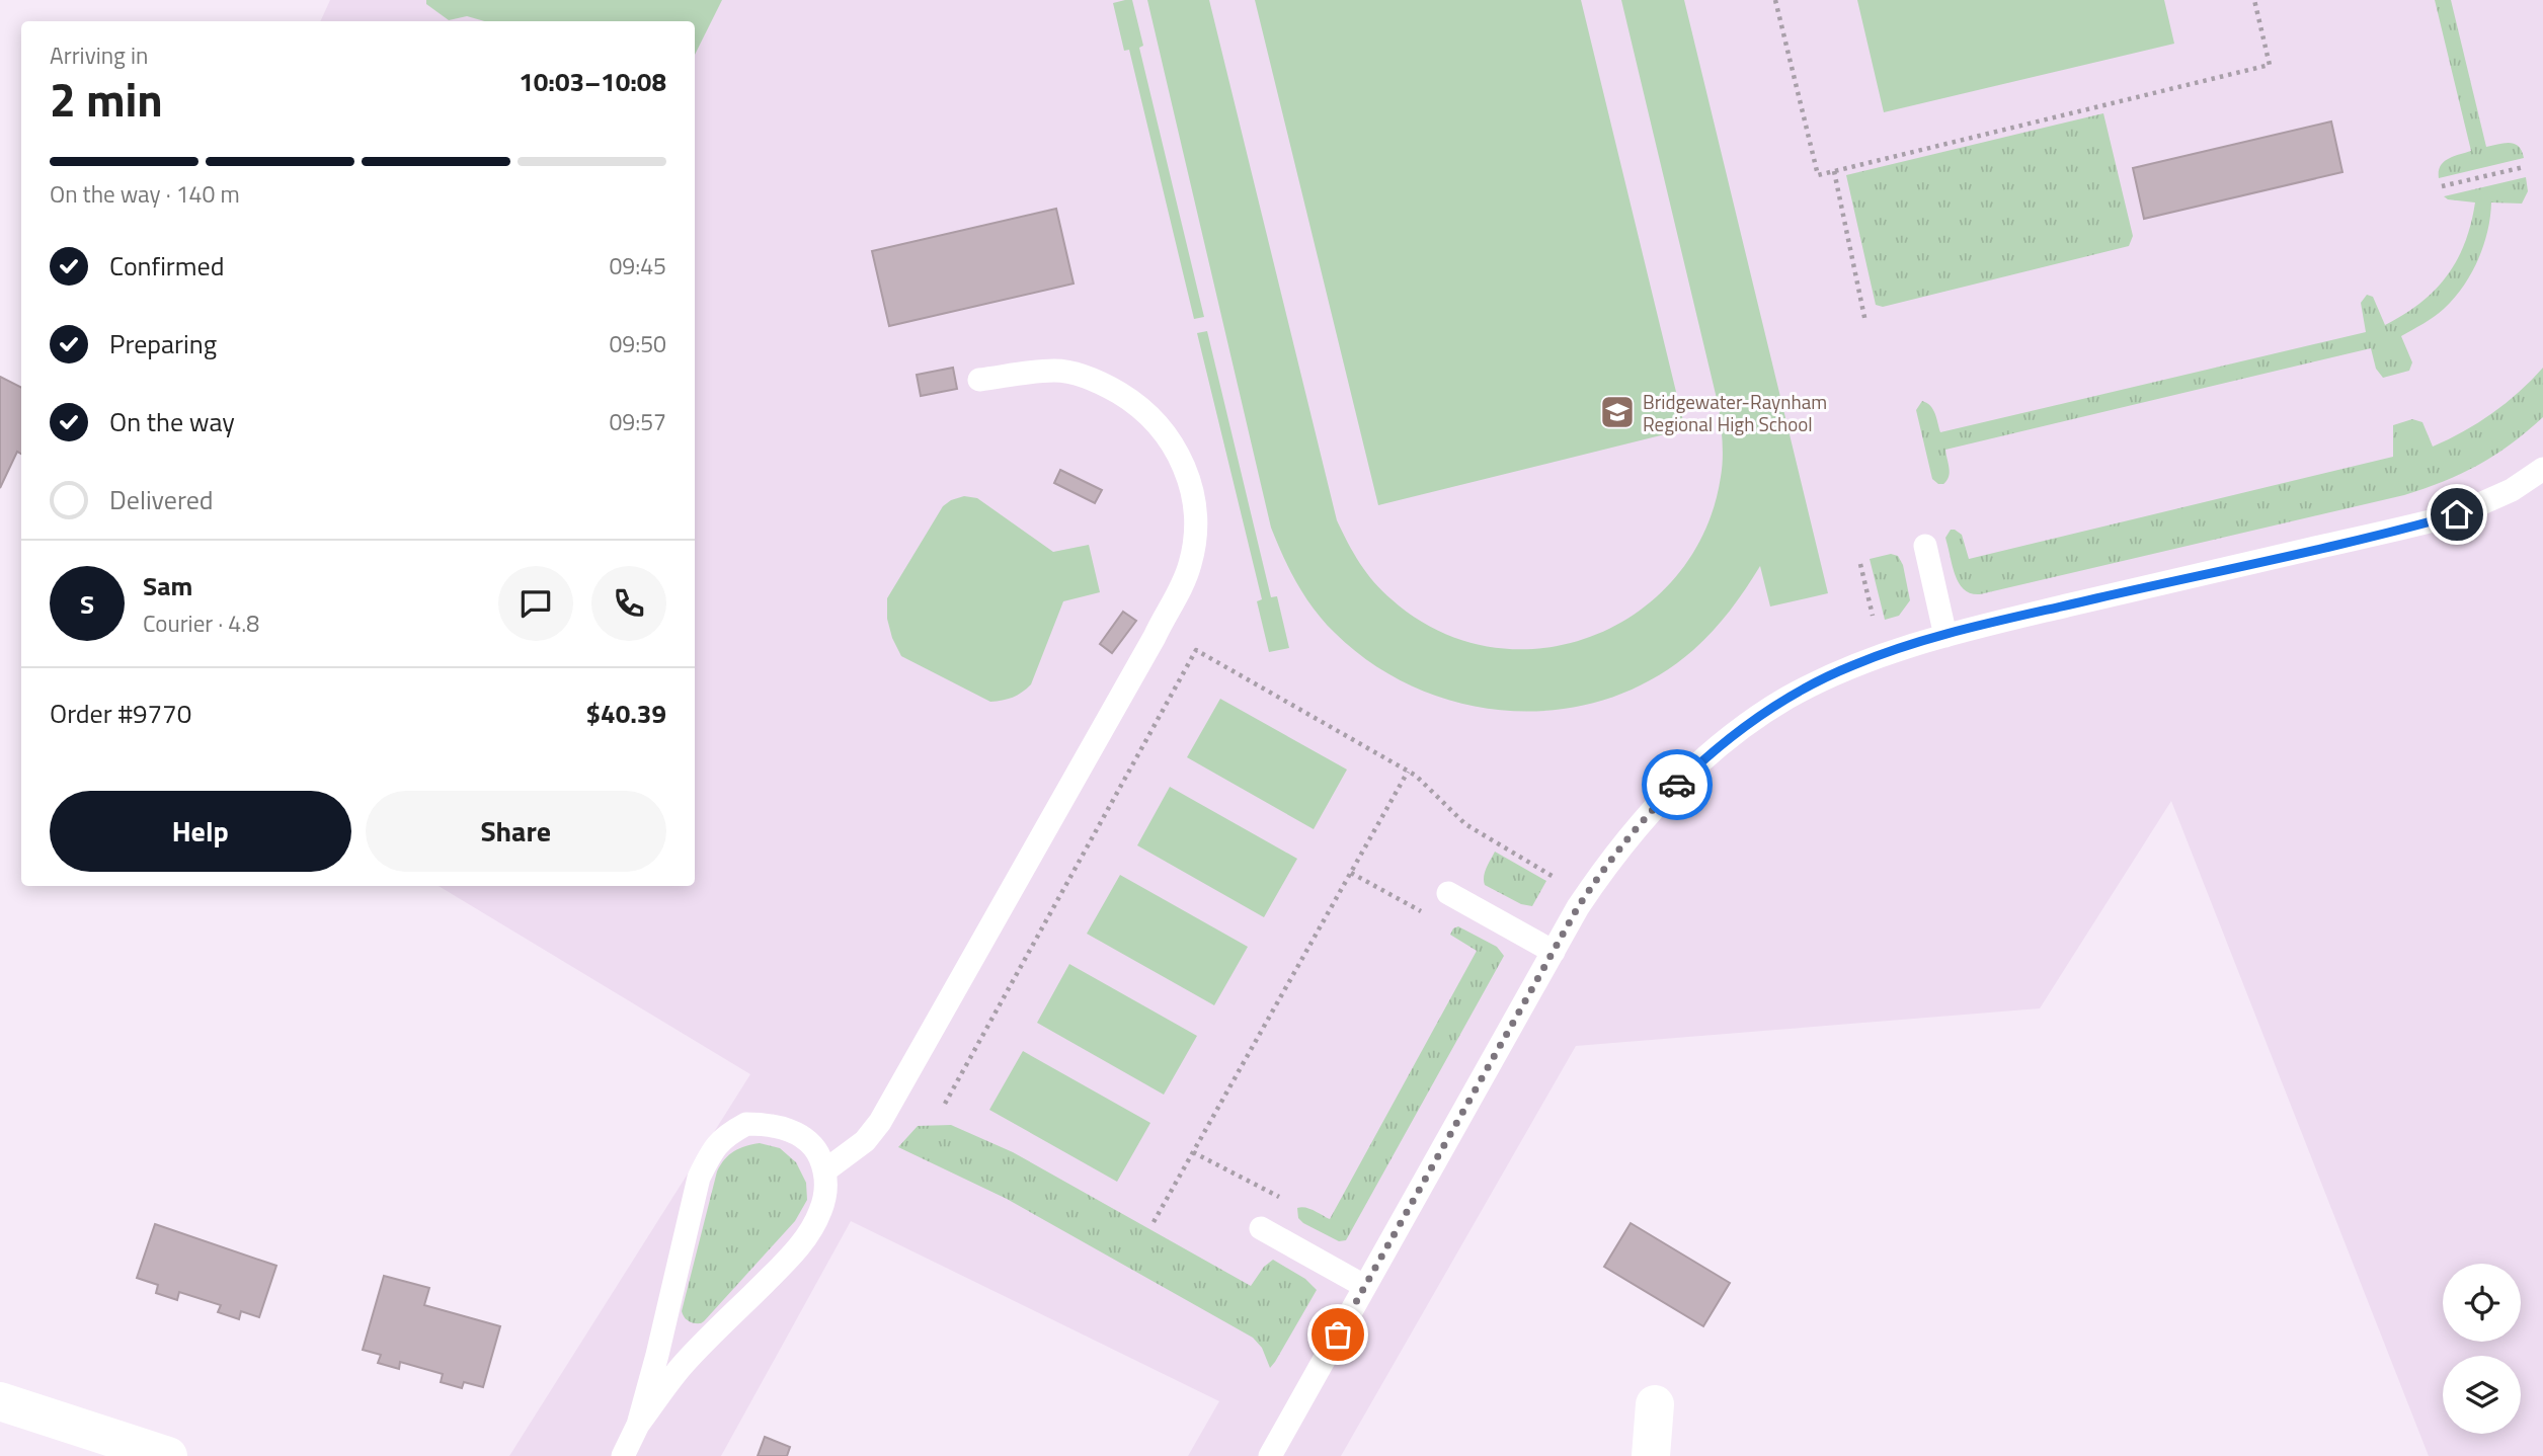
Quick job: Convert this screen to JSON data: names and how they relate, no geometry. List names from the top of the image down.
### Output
{
  "places": {
    "school or university": ["Bridgewater-Raynham Regional High School"]
  },
  "page": {
    "heading": ["2 min", "Arriving in", "10:03–10:08"],
    "panel": [
      "Sam",
      "Courier · 4.8",
      "Order #9770",
      "$40.39"
    ],
    "bar": "On the way · 140 m",
    "list": [
      ["Confirmed", "09:45"],
      ["Preparing", "09:50"],
      ["On the way", "09:57"],
      "Delivered"
    ],
    "round": "S",
    "buttons": ["Help", "Share"]
  }
}
